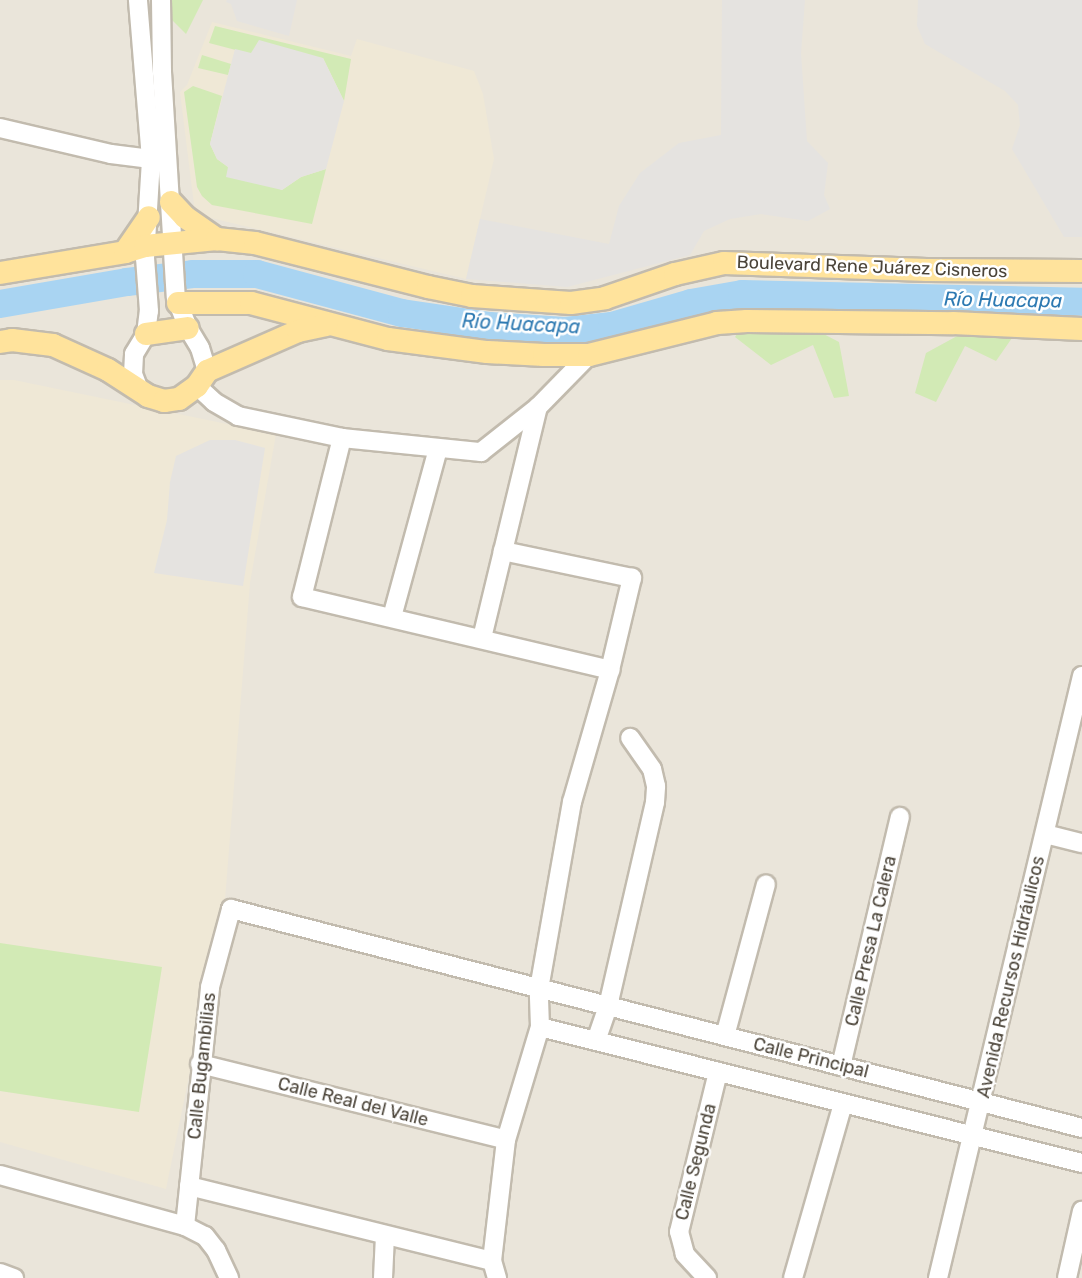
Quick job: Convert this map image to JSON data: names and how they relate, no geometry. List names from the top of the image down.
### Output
{
  "streets": {
    "main road": ["Boulevard Rene Juárez Cisneros"],
    "street": [
      "Calle Presa La Calera",
      "Avenida Recursos Hidráulicos",
      "Calle Principal",
      "Calle Bugambilias",
      "Calle Real del Valle",
      "Calle Segunda"
    ]
  },
  "crossings": [
    ["Calle Presa La Calera", "Calle Principal"],
    ["Avenida Recursos Hidráulicos", "Calle Principal"],
    ["Calle Principal", "Calle Bugambilias"],
    ["Calle Principal", "Calle Segunda"],
    ["Calle Bugambilias", "Calle Real del Valle"]
  ],
  "water": ["Río Huacapa"]
}
